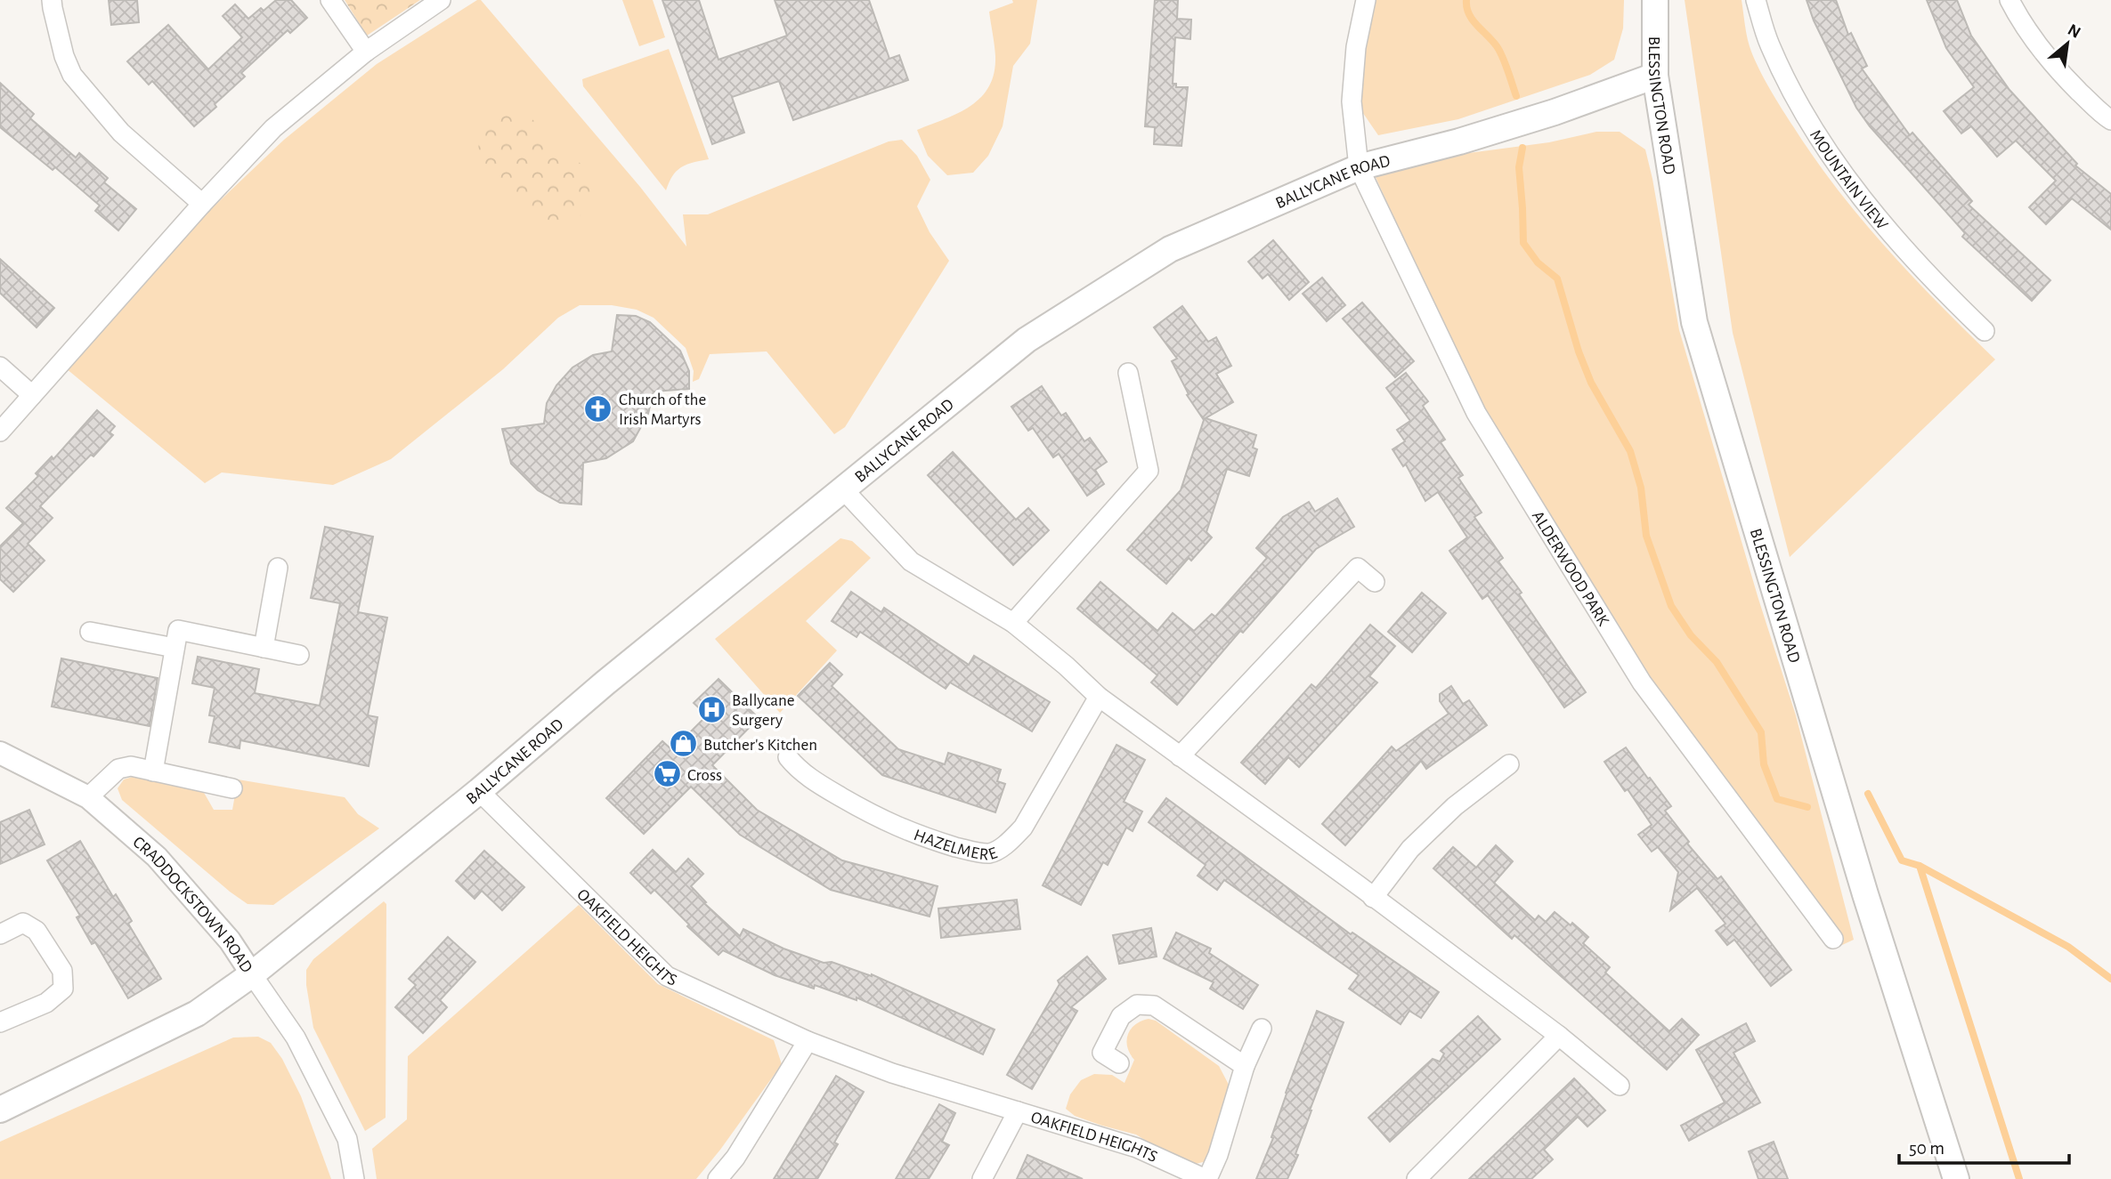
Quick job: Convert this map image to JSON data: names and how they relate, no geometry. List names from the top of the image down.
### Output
{
  "streets": {
    "main road": ["BLESSINGTON ROAD", "BALLYCANE ROAD"],
    "street": [
      "MOUNTAIN VIEW",
      "ALDERWOOD PARK",
      "HAZELMERE",
      "CRADDOCKSTOWN ROAD",
      "OAKFIELD HEIGHTS"
    ]
  },
  "crossings": [
    ["BLESSINGTON ROAD", "BALLYCANE ROAD"],
    ["BALLYCANE ROAD", "ALDERWOOD PARK"],
    ["BALLYCANE ROAD", "CRADDOCKSTOWN ROAD"],
    ["BALLYCANE ROAD", "OAKFIELD HEIGHTS"]
  ],
  "places": {
    "church": ["Church of the Irish Martyrs"],
    "hospital": ["Ballycane Surgery"],
    "shop": ["Butcher's Kitchen"],
    "supermarket": ["Cross"]
  },
  "scale_bar": "50 m",
  "north": "top right"
}
